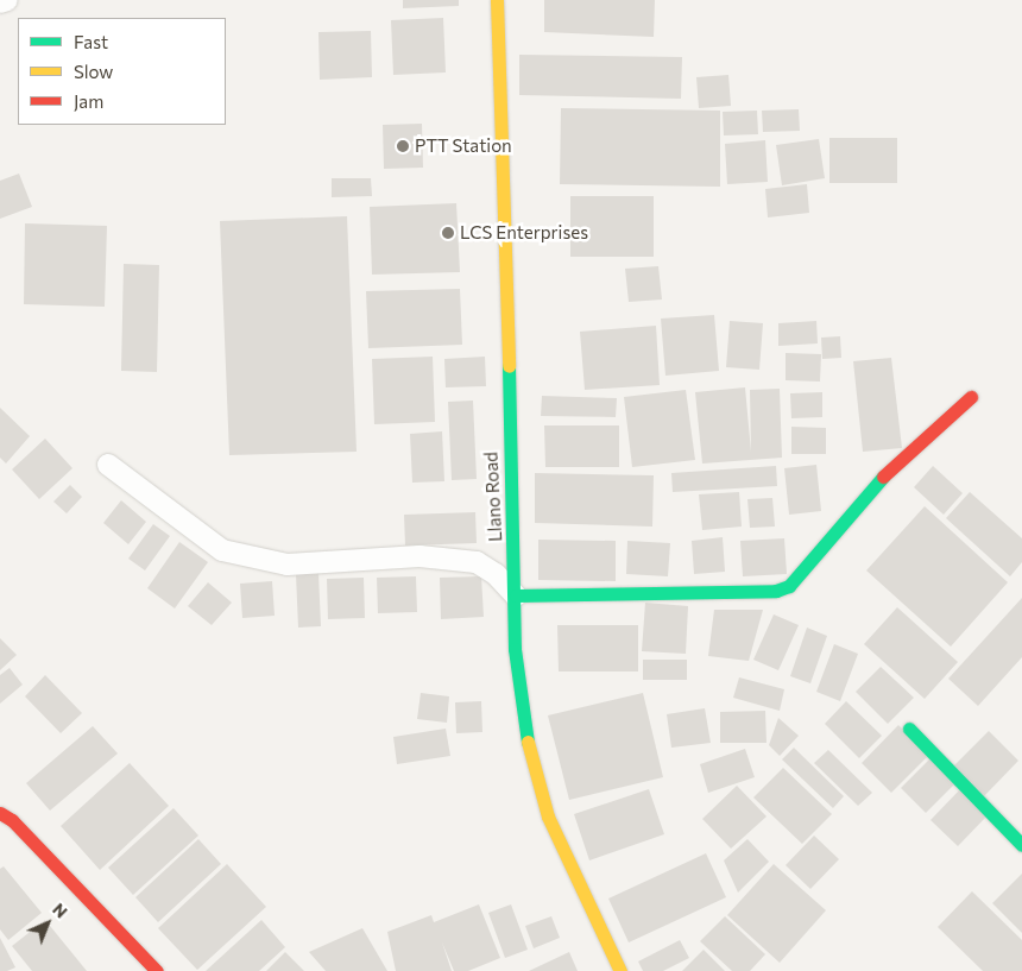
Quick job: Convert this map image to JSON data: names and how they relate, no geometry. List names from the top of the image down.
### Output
{
  "streets": {
    "main road": ["Llano Road"]
  },
  "places": ["PTT Station", "LCS Enterprises"],
  "legend": ["Fast", "Slow", "Jam"],
  "north": "top right"
}
